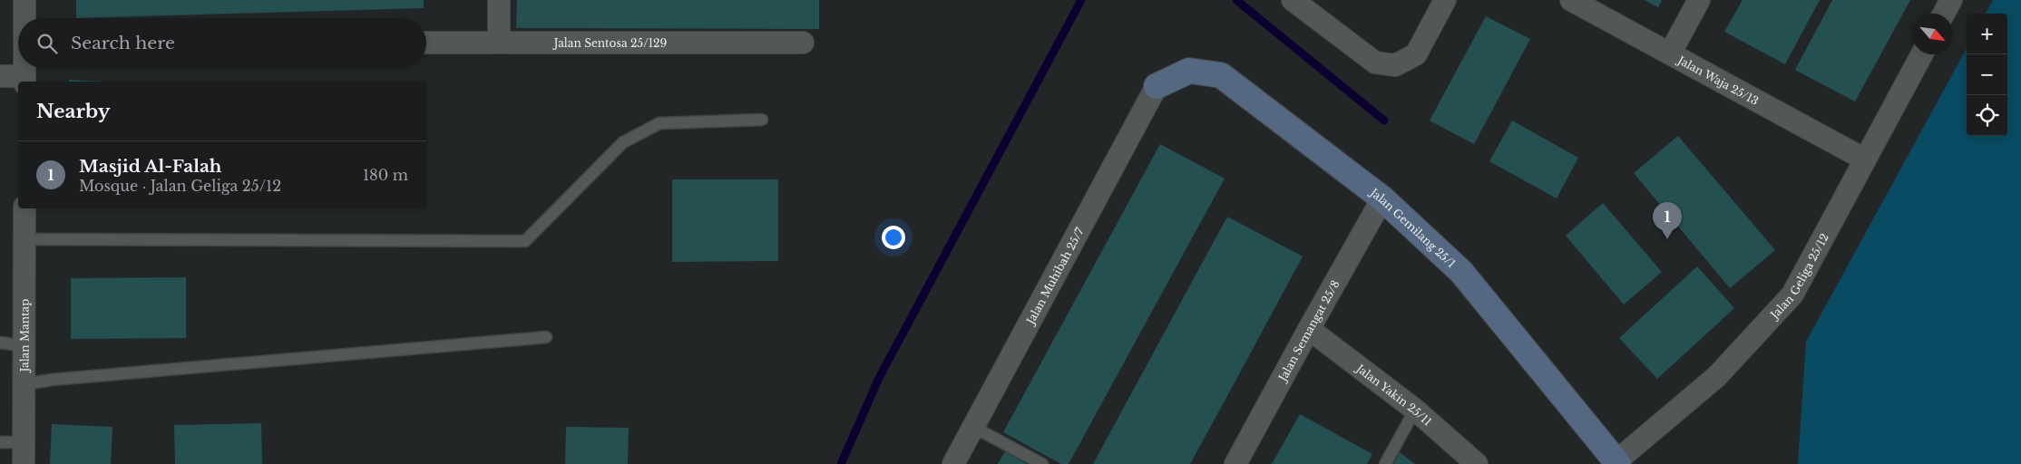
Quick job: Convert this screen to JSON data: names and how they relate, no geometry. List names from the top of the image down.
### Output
{
  "streets": {
    "street": [
      "Jalan Sentosa 25/129",
      "Jalan Waja 25/13",
      "Jalan Gemilang 25/1",
      "Jalan Geliga 25/12",
      "Jalan Muhibah 25/7",
      "Jalan Semangat 25/8",
      "Jalan Mantap",
      "Jalan Yakin 25/11"
    ]
  },
  "crossings": [
    ["Jalan Waja 25/13", "Jalan Geliga 25/12"],
    ["Jalan Gemilang 25/1", "Jalan Geliga 25/12"],
    ["Jalan Gemilang 25/1", "Jalan Muhibah 25/7"],
    ["Jalan Gemilang 25/1", "Jalan Semangat 25/8"],
    ["Jalan Semangat 25/8", "Jalan Yakin 25/11"]
  ],
  "north": "bottom right",
  "page": {
    "map_buttons": ["+", "−"],
    "search": "Search here",
    "heading": "Nearby",
    "list": [
      {
        "mark": "1",
        "name": "Masjid Al-Falah",
        "note": "Mosque · Jalan Geliga 25/12",
        "value": "180 m"
      }
    ],
    "pins": "1"
  }
}
